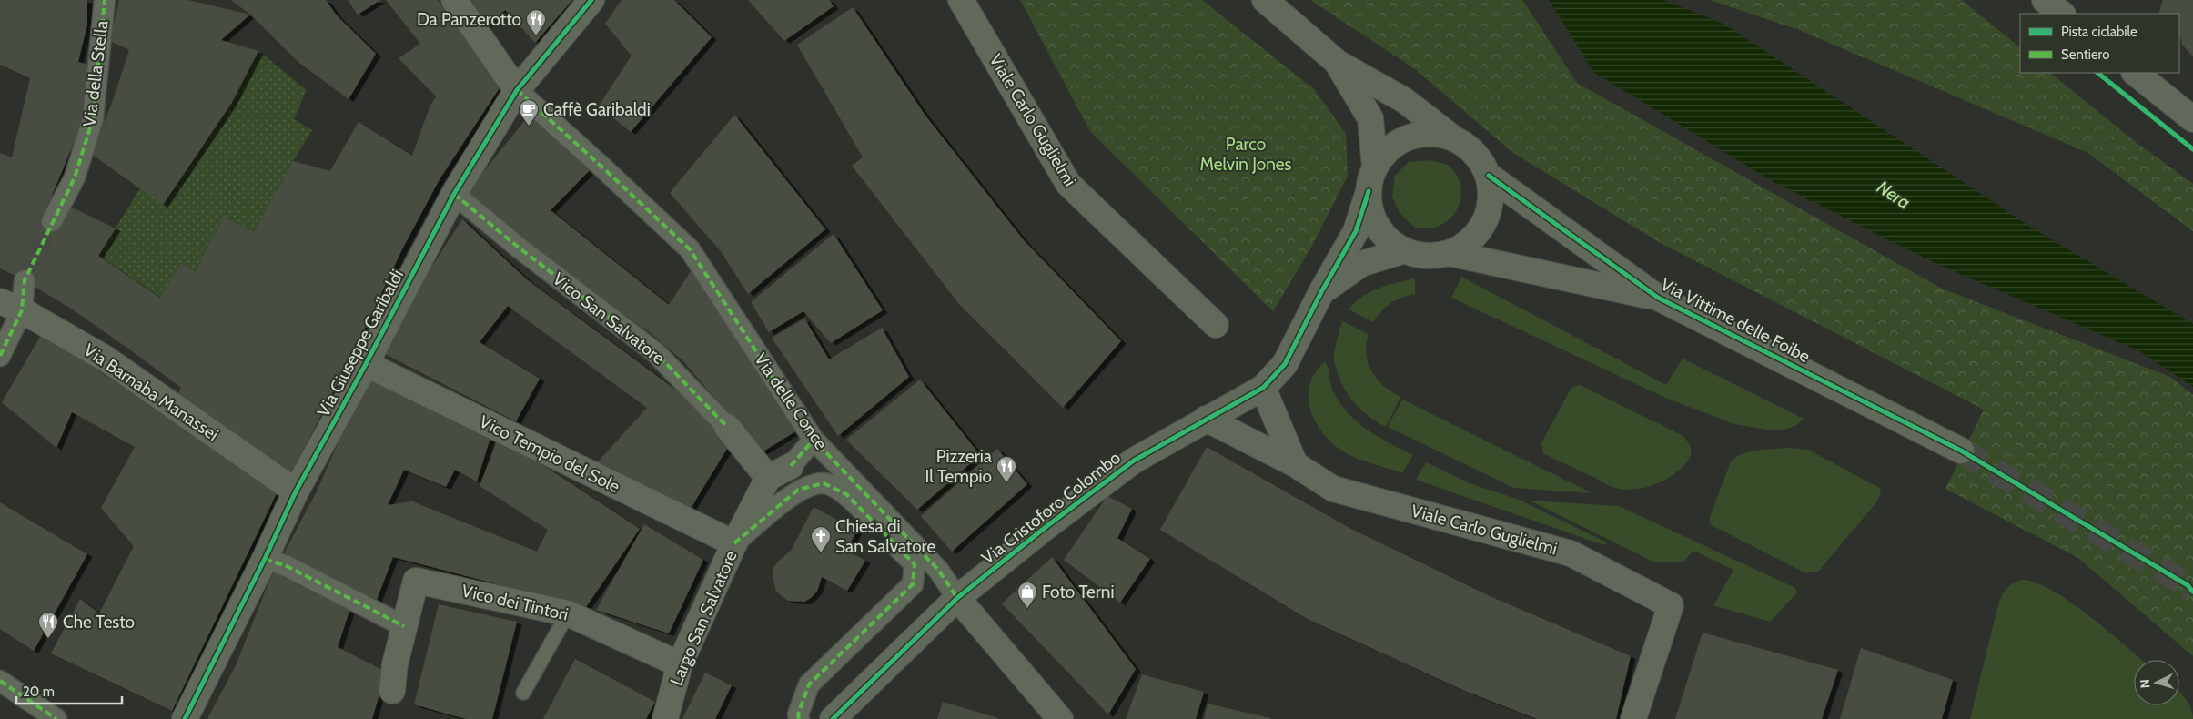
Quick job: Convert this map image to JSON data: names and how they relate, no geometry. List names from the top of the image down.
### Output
{
  "streets": {
    "street": [
      "Via della Stella",
      "Viale Carlo Guglielmi",
      "Vico San Salvatore",
      "Via Vittime delle Foibe",
      "Via Giuseppe Garibaldi",
      "Via Barnaba Manassei",
      "Via delle Conce",
      "Vico Tempio del Sole",
      "Via Cristoforo Colombo",
      "Vico dei Tintori",
      "Largo San Salvatore"
    ]
  },
  "crossings": [
    ["Viale Carlo Guglielmi", "Via Cristoforo Colombo"],
    ["Vico San Salvatore", "Via Giuseppe Garibaldi"],
    ["Vico San Salvatore", "Largo San Salvatore"],
    ["Via Vittime delle Foibe", "Via Cristoforo Colombo"],
    ["Via Giuseppe Garibaldi", "Via Barnaba Manassei"],
    ["Via Giuseppe Garibaldi", "Via delle Conce"],
    ["Via Giuseppe Garibaldi", "Vico Tempio del Sole"],
    ["Via delle Conce", "Via Cristoforo Colombo"],
    ["Vico Tempio del Sole", "Largo San Salvatore"],
    ["Vico dei Tintori", "Largo San Salvatore"]
  ],
  "water": ["Nera"],
  "parks": ["Parco Melvin Jones"],
  "places": {
    "restaurant": ["Da Panzerotto", "Pizzeria Il Tempio", "Che Testo"],
    "cafe": ["Caffè Garibaldi"],
    "church": ["Chiesa di San Salvatore"],
    "shop": ["Foto Terni"]
  },
  "legend": ["Pista ciclabile", "Sentiero"],
  "scale_bar": "20 m",
  "north": "left"
}
